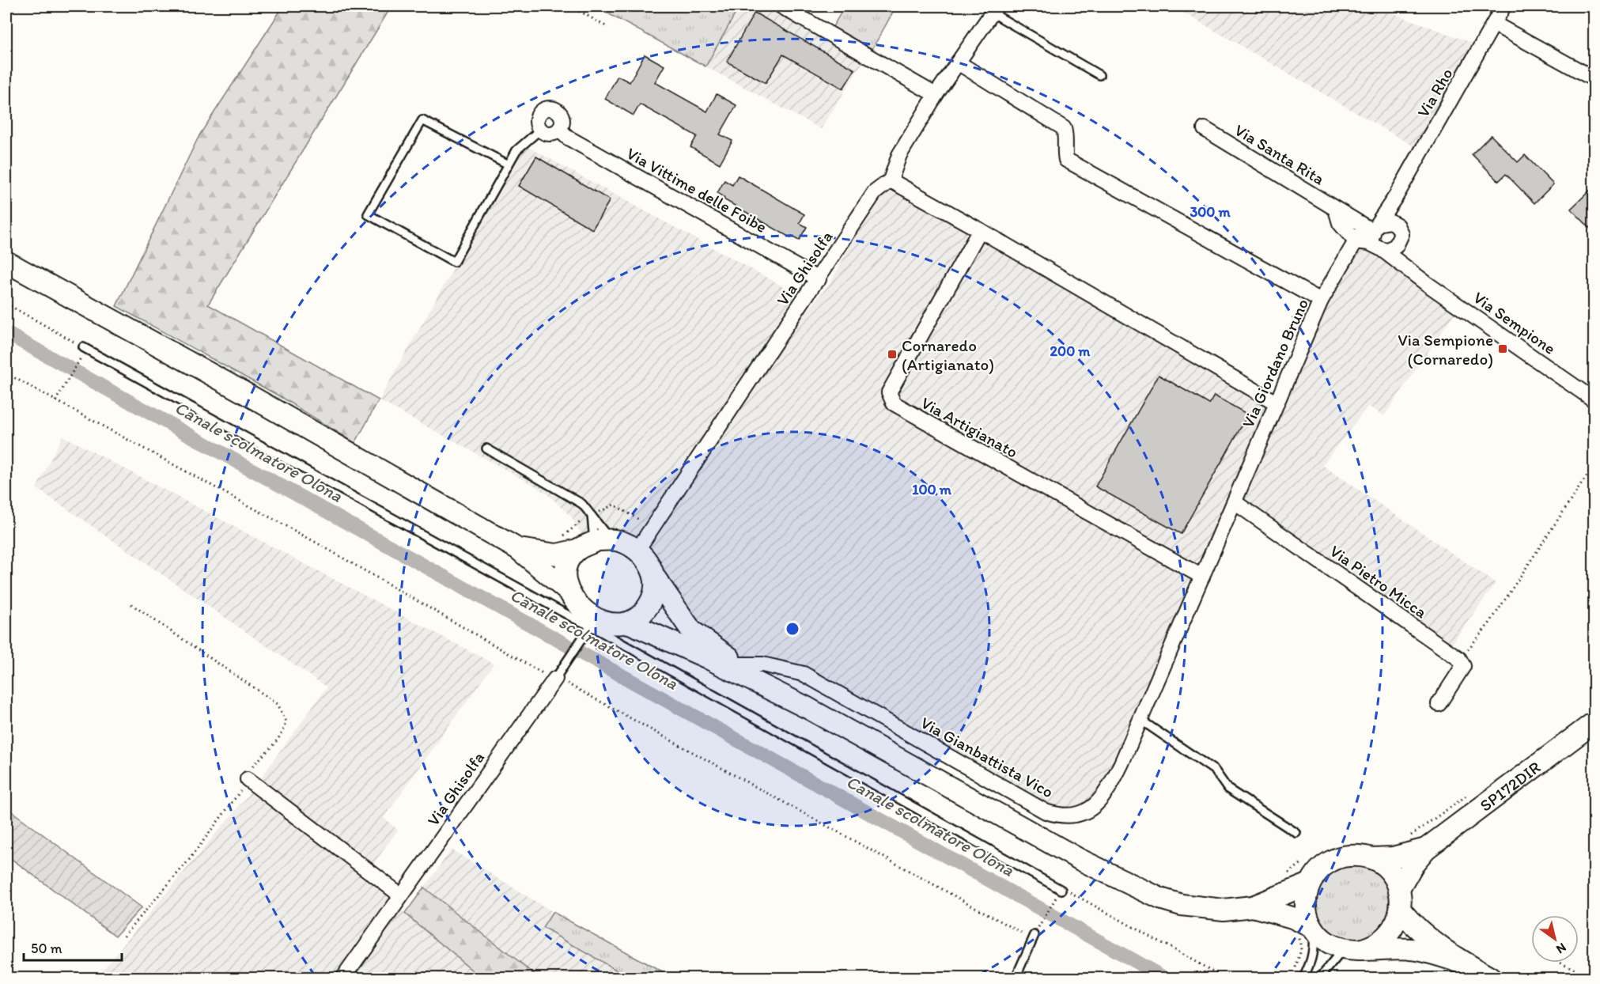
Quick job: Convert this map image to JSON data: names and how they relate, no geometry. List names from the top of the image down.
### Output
{
  "streets": {
    "main road": ["SP172DIR"],
    "street": [
      "Via Rho",
      "Via Santa Rita",
      "Via Vittime delle Foibe",
      "Via Ghisolfa",
      "Via Sempione",
      "Via Giordano Bruno",
      "Via Artigianato",
      "Via Pietro Micca",
      "Via Gianbattista Vico"
    ]
  },
  "crossings": [
    ["Via Rho", "Via Santa Rita"],
    ["Via Rho", "Via Sempione"],
    ["Via Rho", "Via Giordano Bruno"],
    ["Via Santa Rita", "Via Sempione"],
    ["Via Santa Rita", "Via Giordano Bruno"],
    ["Via Vittime delle Foibe", "Via Ghisolfa"],
    ["Via Sempione", "Via Giordano Bruno"],
    ["Via Giordano Bruno", "Via Pietro Micca"],
    ["Via Giordano Bruno", "Via Gianbattista Vico"],
    ["Via Artigianato", "Via Gianbattista Vico"],
    ["Via Pietro Micca", "Via Gianbattista Vico"]
  ],
  "water": ["Canale scolmatore Olona"],
  "places": {
    "transit": ["Via Sempione (Cornaredo)", "Cornaredo (Artigianato)"]
  },
  "scale_bar": "50 m",
  "north": "bottom right",
  "rings": ["300 m", "200 m", "100 m"]
}
